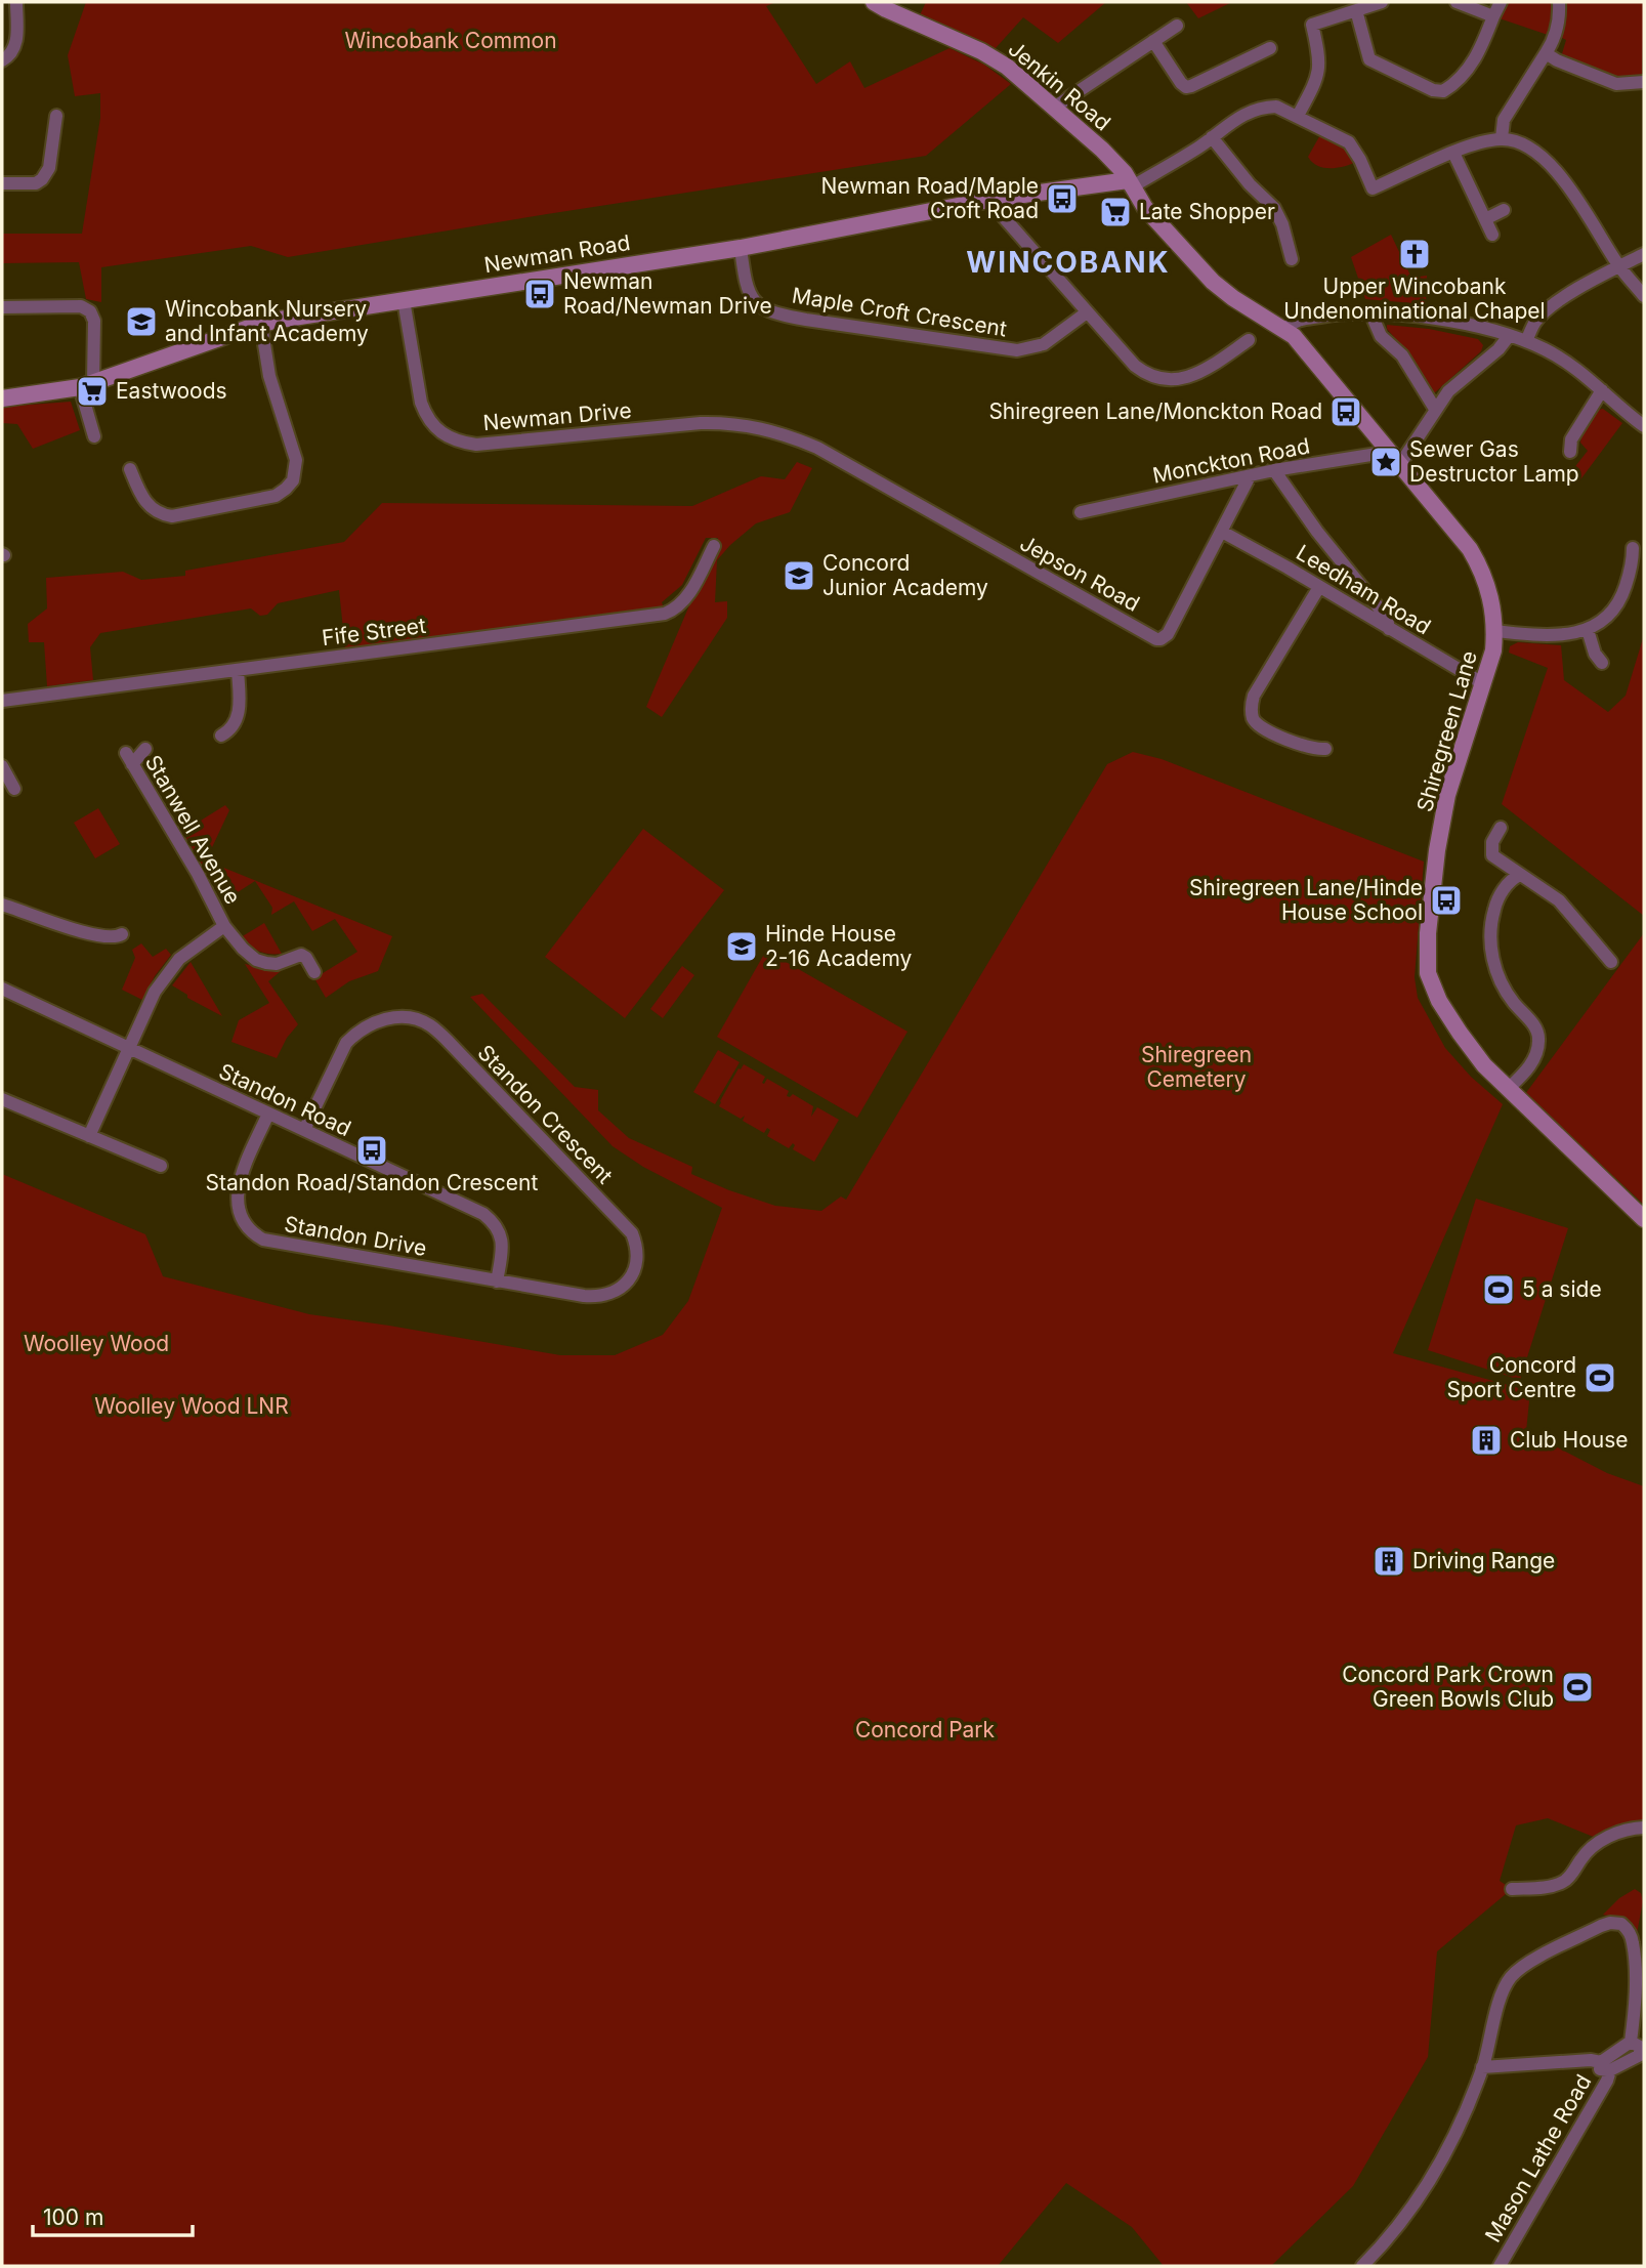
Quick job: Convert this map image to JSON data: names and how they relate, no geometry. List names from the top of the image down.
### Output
{
  "streets": {
    "street": [
      "Jenkin Road",
      "Newman Road",
      "Maple Croft Crescent",
      "Newman Drive",
      "Monckton Road",
      "Jepson Road",
      "Leedham Road",
      "Fife Street",
      "Shiregreen Lane",
      "Stanwell Avenue",
      "Standon Road",
      "Standon Crescent",
      "Standon Drive",
      "Mason Lathe Road"
    ]
  },
  "crossings": [
    ["Jenkin Road", "Newman Road"],
    ["Jenkin Road", "Shiregreen Lane"],
    ["Newman Road", "Maple Croft Crescent"],
    ["Newman Road", "Newman Drive"],
    ["Newman Drive", "Jepson Road"],
    ["Monckton Road", "Jepson Road"],
    ["Monckton Road", "Shiregreen Lane"],
    ["Jepson Road", "Leedham Road"],
    ["Leedham Road", "Shiregreen Lane"],
    ["Standon Road", "Standon Crescent"],
    ["Standon Road", "Standon Drive"],
    ["Standon Crescent", "Standon Drive"]
  ],
  "districts": ["WINCOBANK"],
  "parks": [
    "Wincobank Common",
    "Shiregreen Cemetery",
    "Woolley Wood",
    "Woolley Wood LNR",
    "Concord Park"
  ],
  "places": {
    "bus stop": [
      "Newman Road/Maple Croft Road",
      "Newman Road/Newman Drive",
      "Shiregreen Lane/Monckton Road",
      "Shiregreen Lane/Hinde House School",
      "Standon Road/Standon Crescent"
    ],
    "supermarket": ["Late Shopper", "Eastwoods"],
    "church": ["Upper Wincobank Undenominational Chapel"],
    "school or university": ["Wincobank Nursery and Infant Academy", "Concord Junior Academy", "Hinde House 2-16 Academy"],
    "place": ["Sewer Gas Destructor Lamp"],
    "sports": ["5 a side", "Concord Sport Centre", "Concord Park Crown Green Bowls Club"],
    "building": ["Club House", "Driving Range"]
  },
  "scale_bar": "100 m"
}
